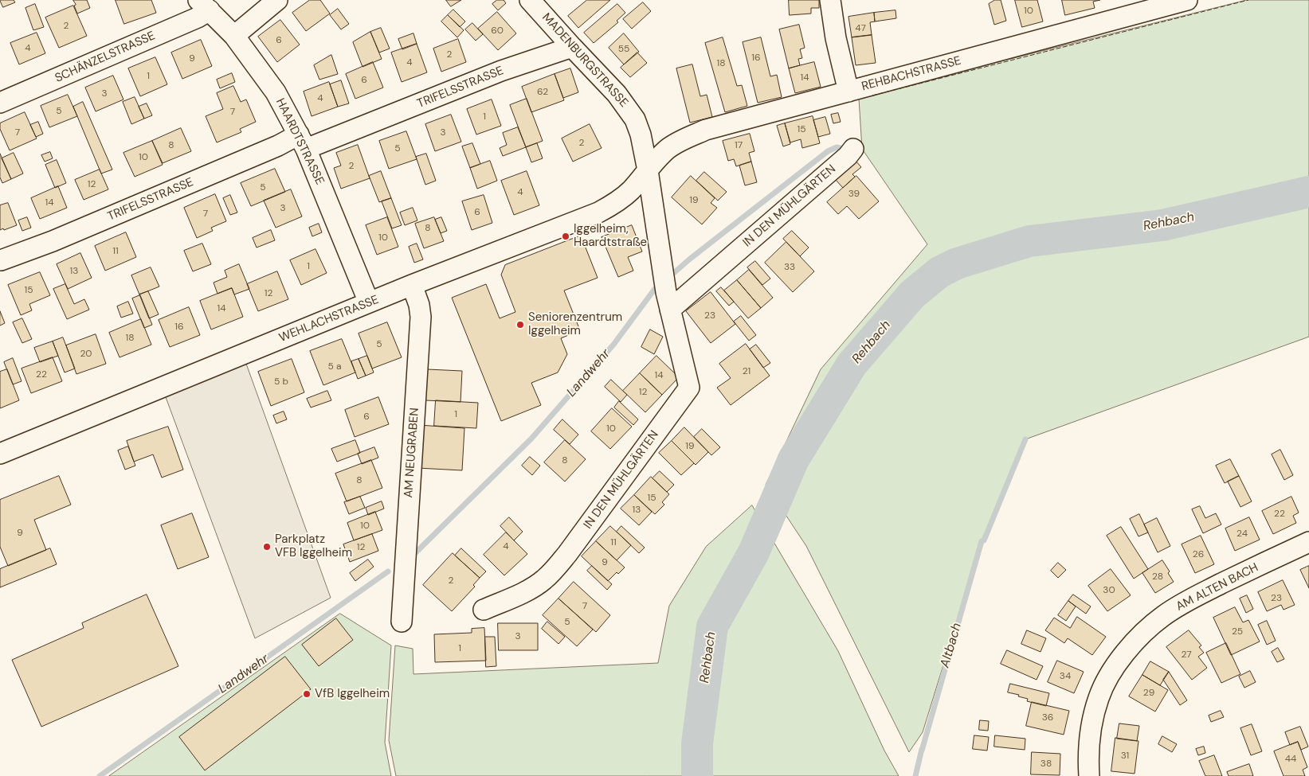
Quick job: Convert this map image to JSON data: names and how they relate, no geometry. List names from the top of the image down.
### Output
{
  "streets": {
    "street": [
      "SCHÄNZELSTRASSE",
      "MADENBURGSTRASSE",
      "REHBACHSTRASSE",
      "TRIFELSSTRASSE",
      "HAARDTSTRASSE",
      "IN DEN MÜHLGÄRTEN",
      "WEHLACHSTRASSE",
      "AM NEUGRABEN",
      "AM ALTEN BACH"
    ]
  },
  "crossings": [
    ["SCHÄNZELSTRASSE", "HAARDTSTRASSE"],
    ["MADENBURGSTRASSE", "REHBACHSTRASSE"],
    ["MADENBURGSTRASSE", "TRIFELSSTRASSE"],
    ["MADENBURGSTRASSE", "IN DEN MÜHLGÄRTEN"],
    ["MADENBURGSTRASSE", "WEHLACHSTRASSE"],
    ["REHBACHSTRASSE", "IN DEN MÜHLGÄRTEN"],
    ["REHBACHSTRASSE", "WEHLACHSTRASSE"],
    ["TRIFELSSTRASSE", "HAARDTSTRASSE"],
    ["HAARDTSTRASSE", "WEHLACHSTRASSE"],
    ["IN DEN MÜHLGÄRTEN", "WEHLACHSTRASSE"],
    ["WEHLACHSTRASSE", "AM NEUGRABEN"]
  ],
  "water": ["Rehbach", "Landwehr", "Altbach"],
  "places": [
    "Iggelheim, Haardtstraße",
    "Seniorenzentrum Iggelheim",
    "Parkplatz VFB Iggelheim",
    "VfB Iggelheim"
  ],
  "house_numbers": [
    "10",
    "2",
    "47",
    "60",
    "6",
    "4",
    "55",
    "2",
    "16",
    "9",
    "4",
    "18",
    "1",
    "14",
    "6",
    "62",
    "3",
    "4",
    "5",
    "7",
    "1",
    "15",
    "7",
    "3",
    "2",
    "8",
    "17",
    "5",
    "10",
    "2",
    "12",
    "5",
    "4",
    "39",
    "19",
    "14",
    "3",
    "6",
    "7",
    "8",
    "10",
    "11",
    "1",
    "33",
    "13",
    "15",
    "12",
    "14",
    "23",
    "16",
    "18",
    "5",
    "20",
    "5 a",
    "21",
    "22",
    "14",
    "5 b",
    "12",
    "1",
    "6",
    "10",
    "19",
    "8",
    "8",
    "15",
    "13",
    "22",
    "10",
    "9",
    "24",
    "11",
    "4",
    "12",
    "26",
    "9",
    "28",
    "2",
    "30",
    "23",
    "7",
    "5",
    "25",
    "3",
    "1",
    "27",
    "34",
    "29",
    "36",
    "31",
    "44",
    "38"
  ]
}
